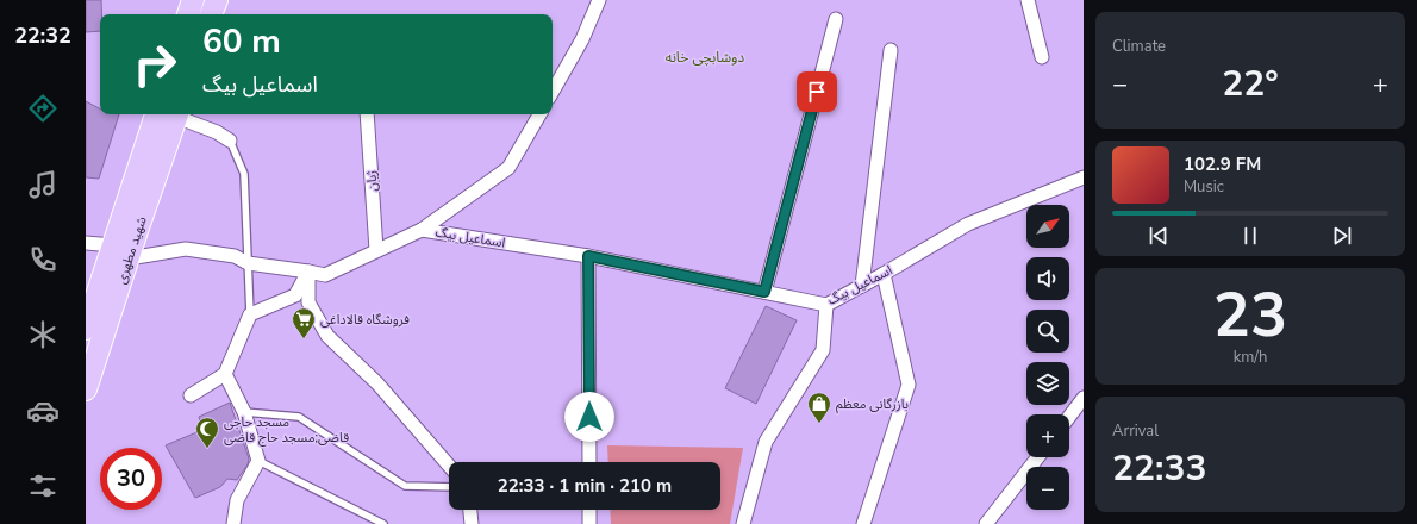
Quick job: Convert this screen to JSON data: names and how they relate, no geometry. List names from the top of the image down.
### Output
{
  "streets": {
    "main road": ["شهید مطهری"],
    "street": ["ژیان", "اسماعیل بیگ"]
  },
  "districts": ["دوشابچی خانه"],
  "places": {
    "supermarket": ["فروشگاه قالاداغی"],
    "shop": ["بازرگانی معظم"],
    "mosque": ["مسجد حاجی قاضی;مسجد حاج قاضی"]
  },
  "north": "top right",
  "page": {
    "tabs": "22:32",
    "tile": [
      "Climate",
      ["23", "km/h"],
      ["Arrival", "22:33"]
    ],
    "turn": ["60 m", "اسماعیل بیگ"],
    "heat": ["−", "22°", "+"],
    "song": ["102.9 FM", "Music"],
    "map_buttons": ["+", "−"],
    "limit": "30",
    "trip": "22:33 · 1 min · 210 m"
  }
}
